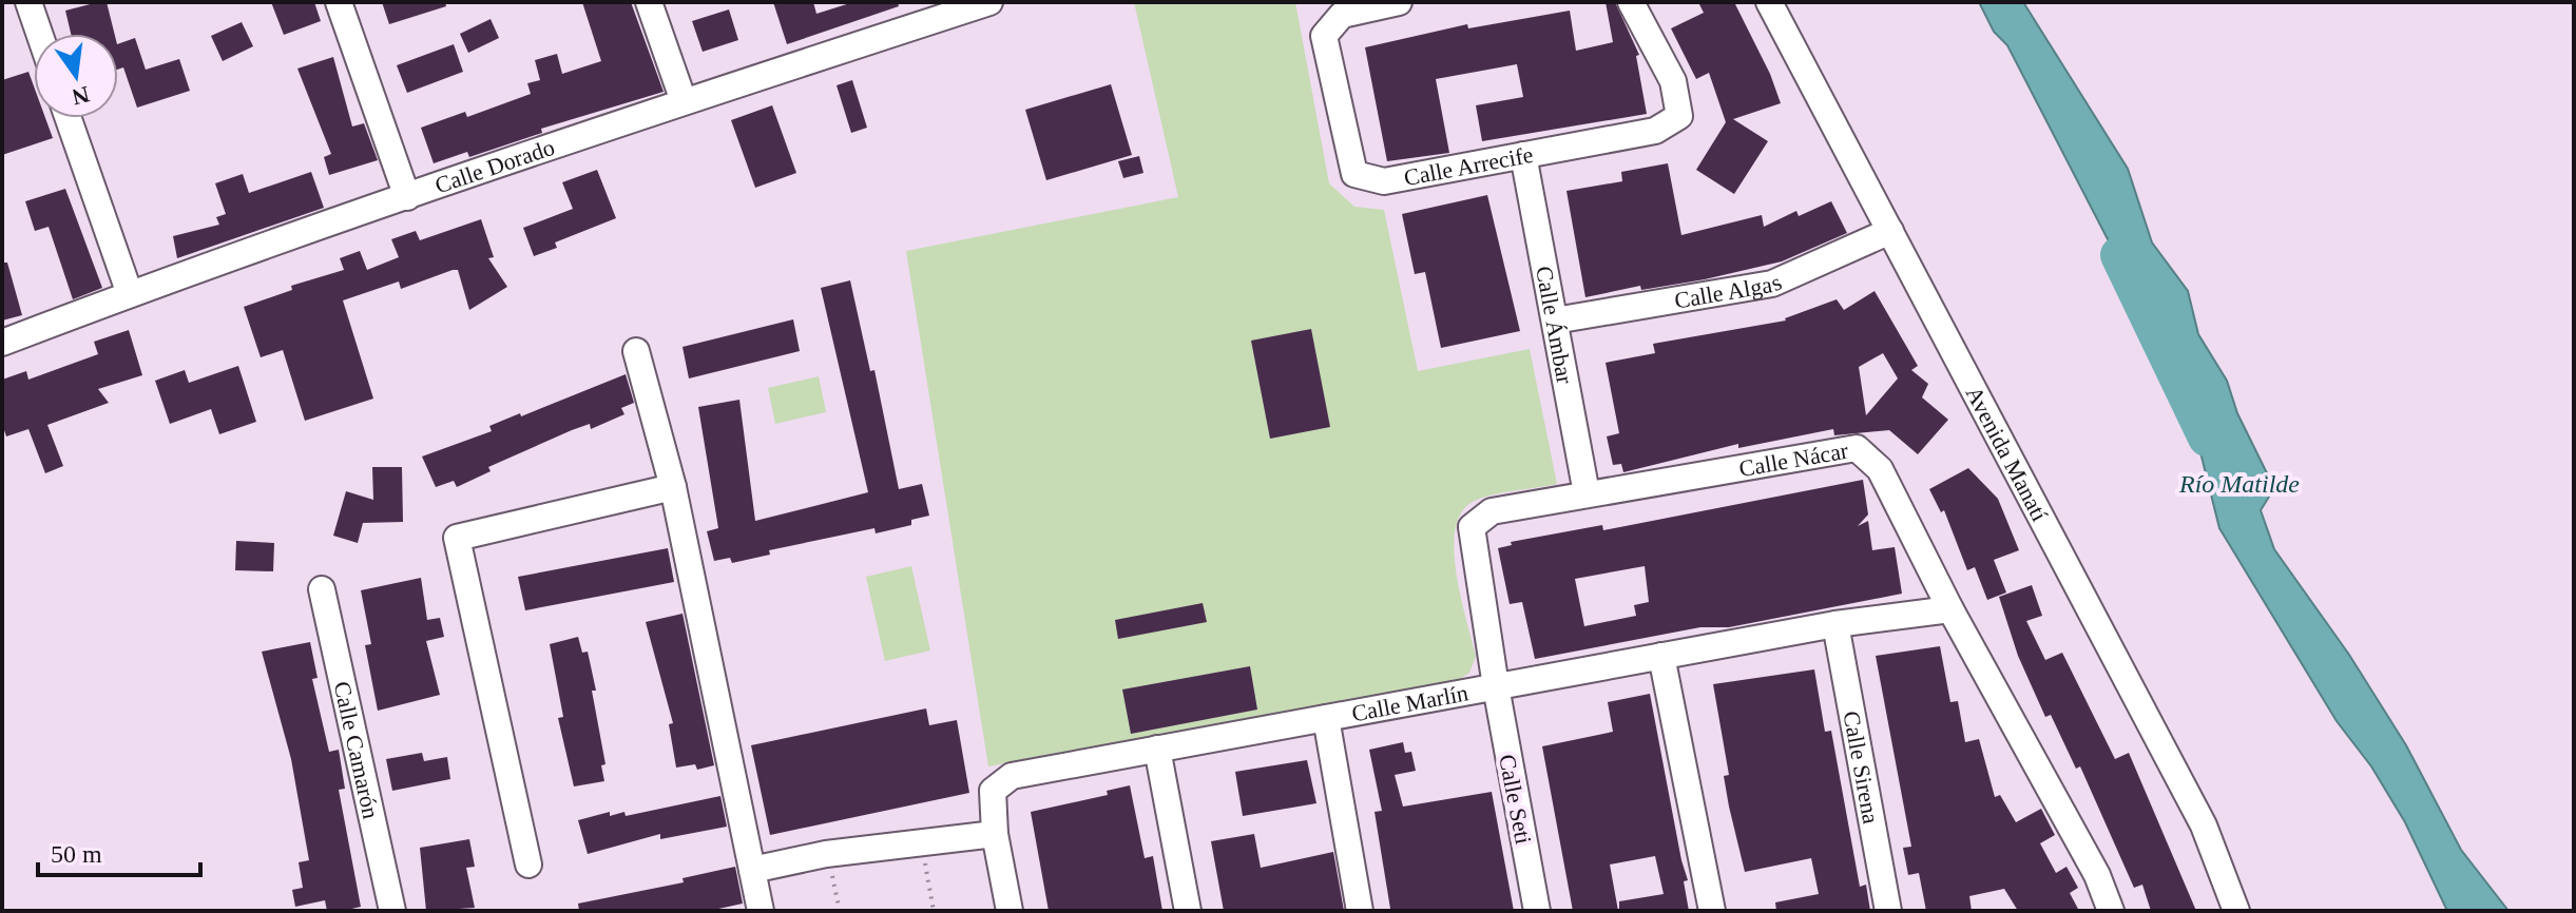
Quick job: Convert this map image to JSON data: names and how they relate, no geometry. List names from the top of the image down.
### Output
{
  "streets": {
    "street": [
      "Calle Arrecife",
      "Calle Dorado",
      "Calle Algas",
      "Calle Ámbar",
      "Avenida Manatí",
      "Calle Nácar",
      "Calle Marlín",
      "Calle Camarón",
      "Calle Sirena",
      "Calle Seti"
    ]
  },
  "crossings": [
    ["Calle Arrecife", "Calle Ámbar"],
    ["Calle Algas", "Calle Ámbar"],
    ["Calle Algas", "Avenida Manatí"],
    ["Calle Ámbar", "Calle Nácar"],
    ["Calle Nácar", "Calle Marlín"],
    ["Calle Nácar", "Calle Seti"],
    ["Calle Marlín", "Calle Sirena"],
    ["Calle Marlín", "Calle Seti"]
  ],
  "water": ["Río Matilde"],
  "scale_bar": "50 m",
  "north": "bottom"
}
